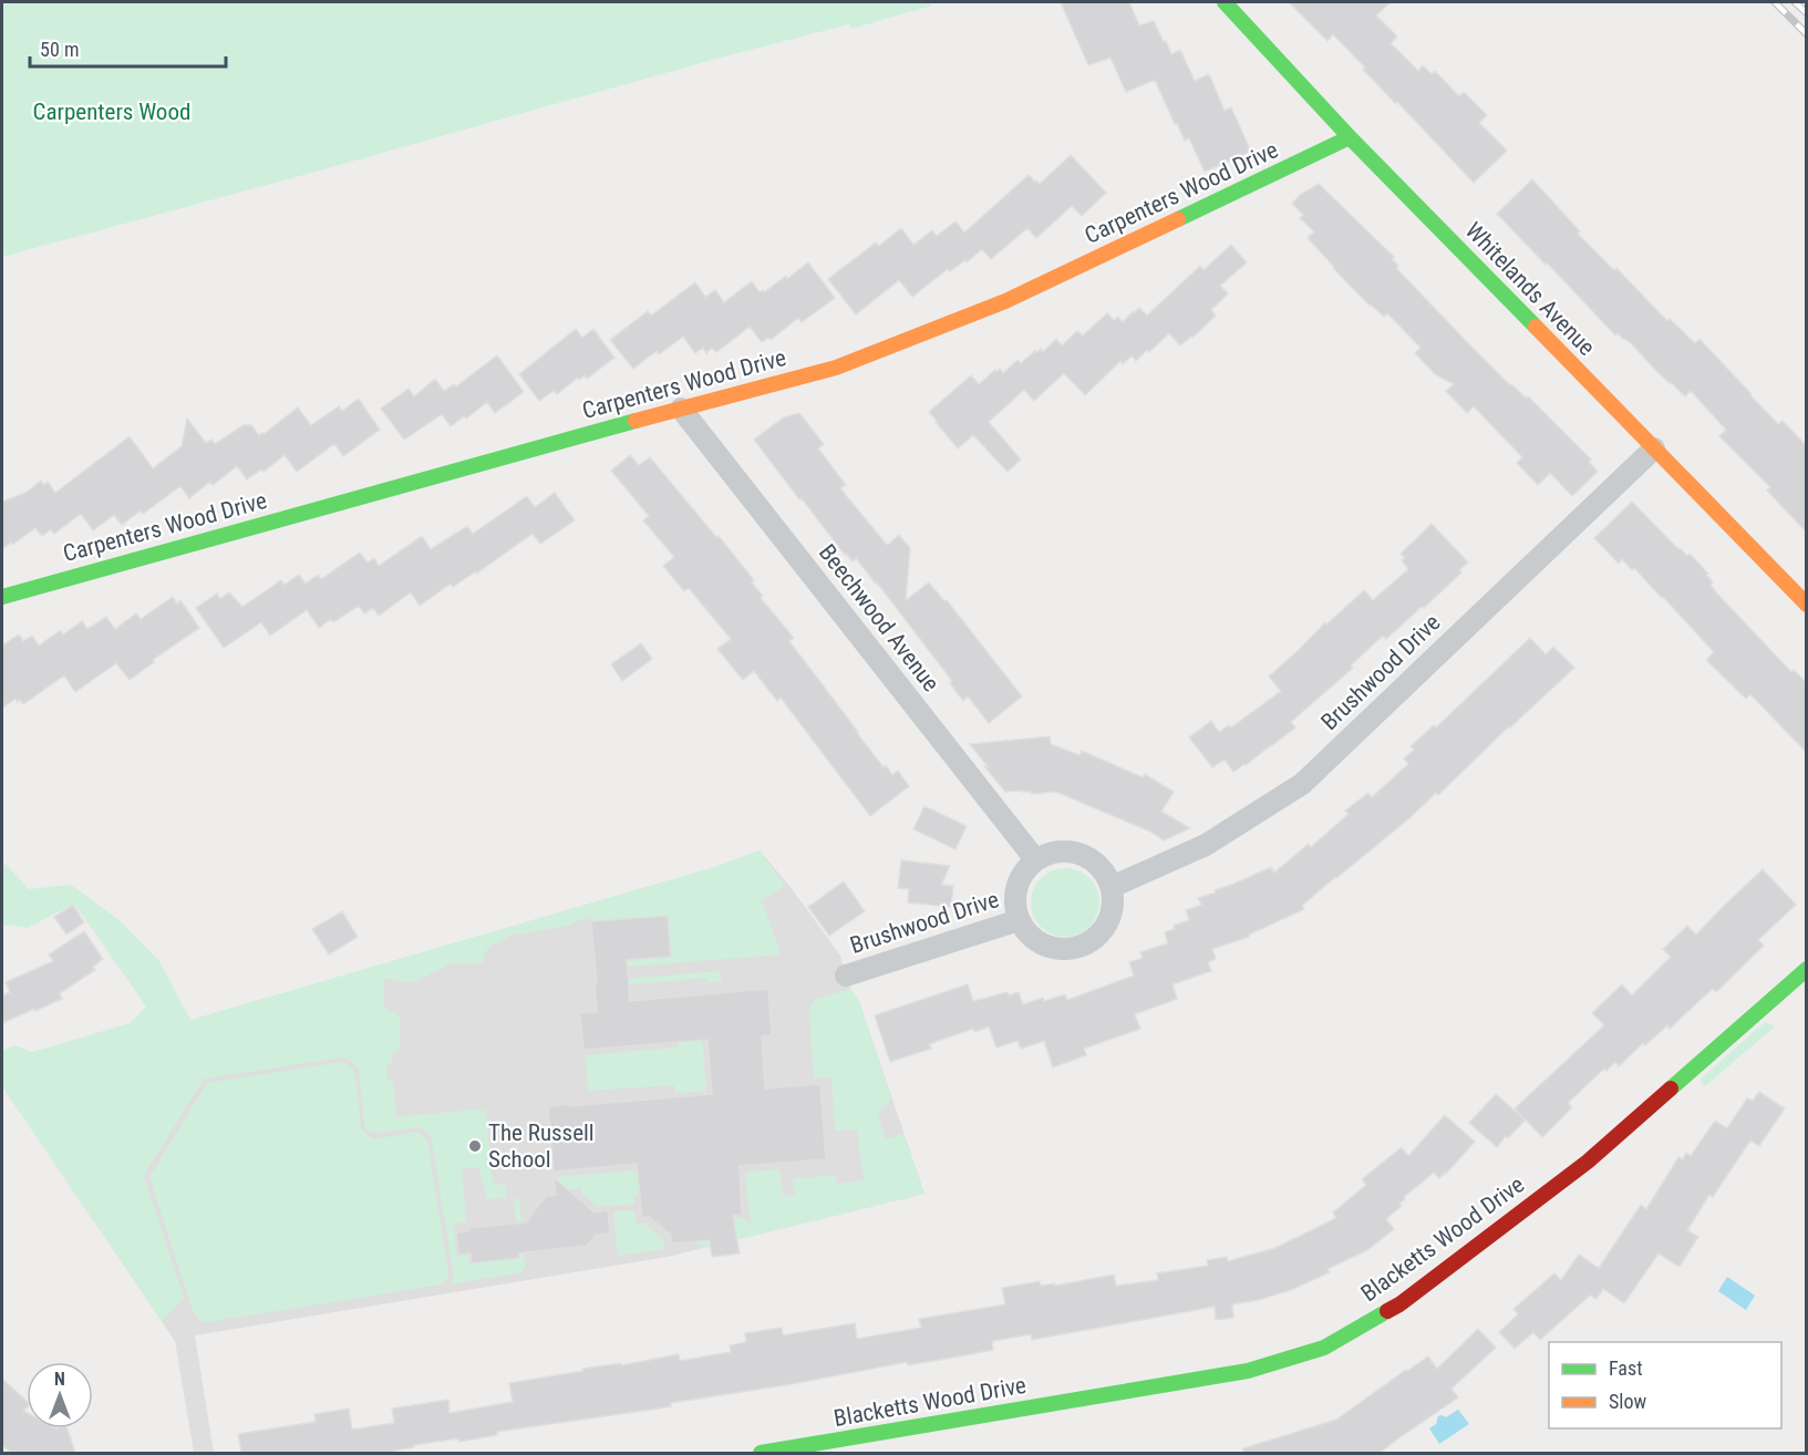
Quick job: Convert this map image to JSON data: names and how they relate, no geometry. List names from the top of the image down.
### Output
{
  "streets": {
    "street": [
      "Carpenters Wood Drive",
      "Whitelands Avenue",
      "Beechwood Avenue",
      "Brushwood Drive",
      "Blacketts Wood Drive"
    ]
  },
  "crossings": [
    ["Carpenters Wood Drive", "Whitelands Avenue"],
    ["Carpenters Wood Drive", "Beechwood Avenue"],
    ["Whitelands Avenue", "Brushwood Drive"],
    ["Beechwood Avenue", "Brushwood Drive"]
  ],
  "parks": ["Carpenters Wood"],
  "places": ["The Russell School"],
  "legend": ["Fast", "Slow"],
  "scale_bar": "50 m",
  "north": "top"
}
